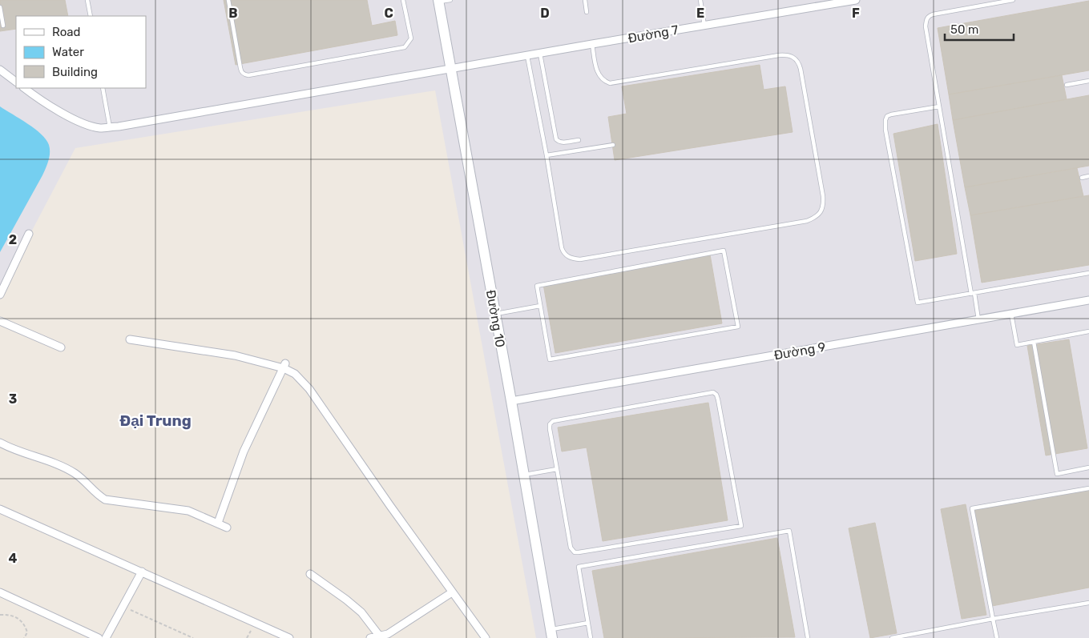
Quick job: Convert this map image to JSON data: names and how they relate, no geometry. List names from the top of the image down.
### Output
{
  "streets": {
    "street": ["Đường 7", "Đường 10", "Đường 9"]
  },
  "crossings": [
    ["Đường 7", "Đường 10"],
    ["Đường 10", "Đường 9"]
  ],
  "districts": ["Đại Trung"],
  "legend": ["Road", "Water", "Building"],
  "scale_bar": "50 m",
  "grid": {
    "columns": [
      "B",
      "C",
      "D",
      "E",
      "F"
    ],
    "rows": ["2", "3", "4"]
  }
}
